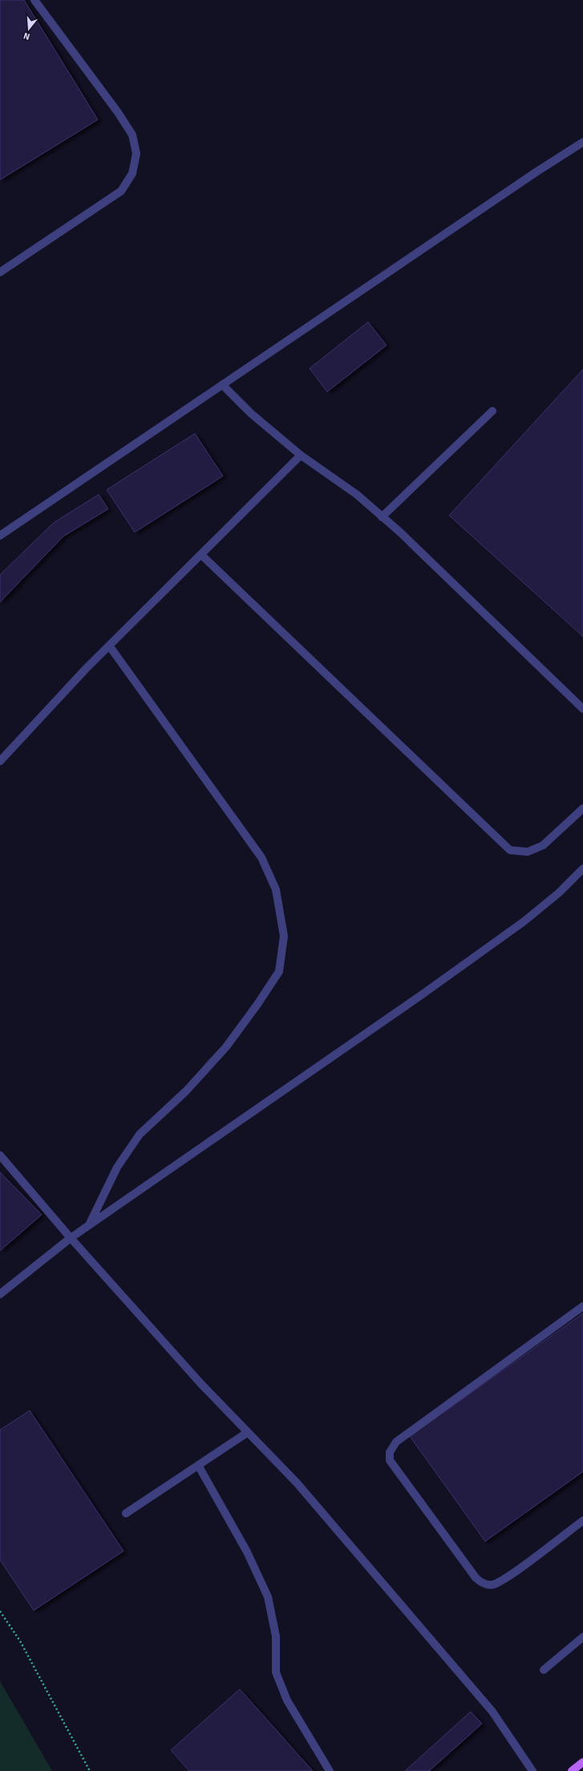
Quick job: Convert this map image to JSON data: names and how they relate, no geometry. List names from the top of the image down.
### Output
{
  "north": "bottom"
}
